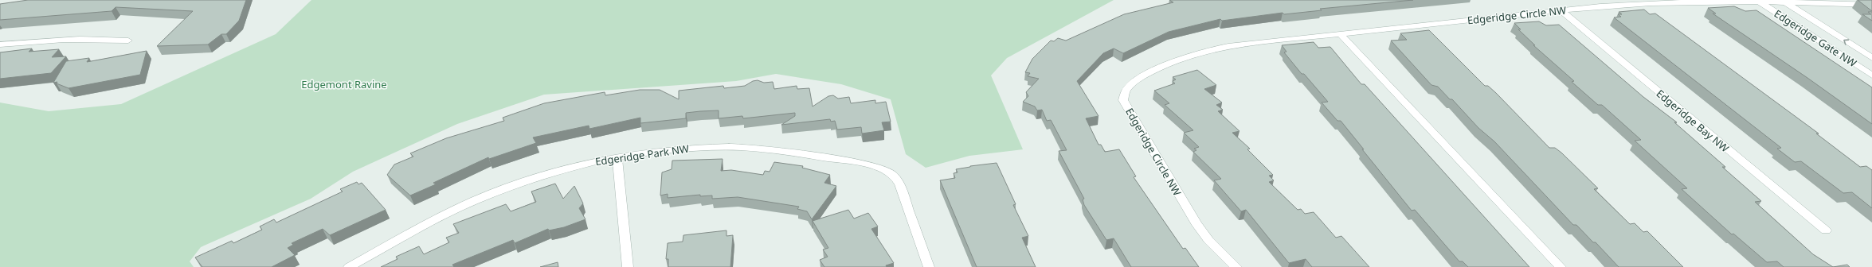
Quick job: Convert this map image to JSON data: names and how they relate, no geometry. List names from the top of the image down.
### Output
{
  "streets": {
    "street": [
      "Edgeridge Circle NW",
      "Edgeridge Gate NW",
      "Edgeridge Bay NW",
      "Edgeridge Park NW"
    ]
  },
  "crossings": [
    ["Edgeridge Circle NW", "Edgeridge Gate NW"],
    ["Edgeridge Circle NW", "Edgeridge Bay NW"]
  ],
  "parks": ["Edgemont Ravine"]
}
